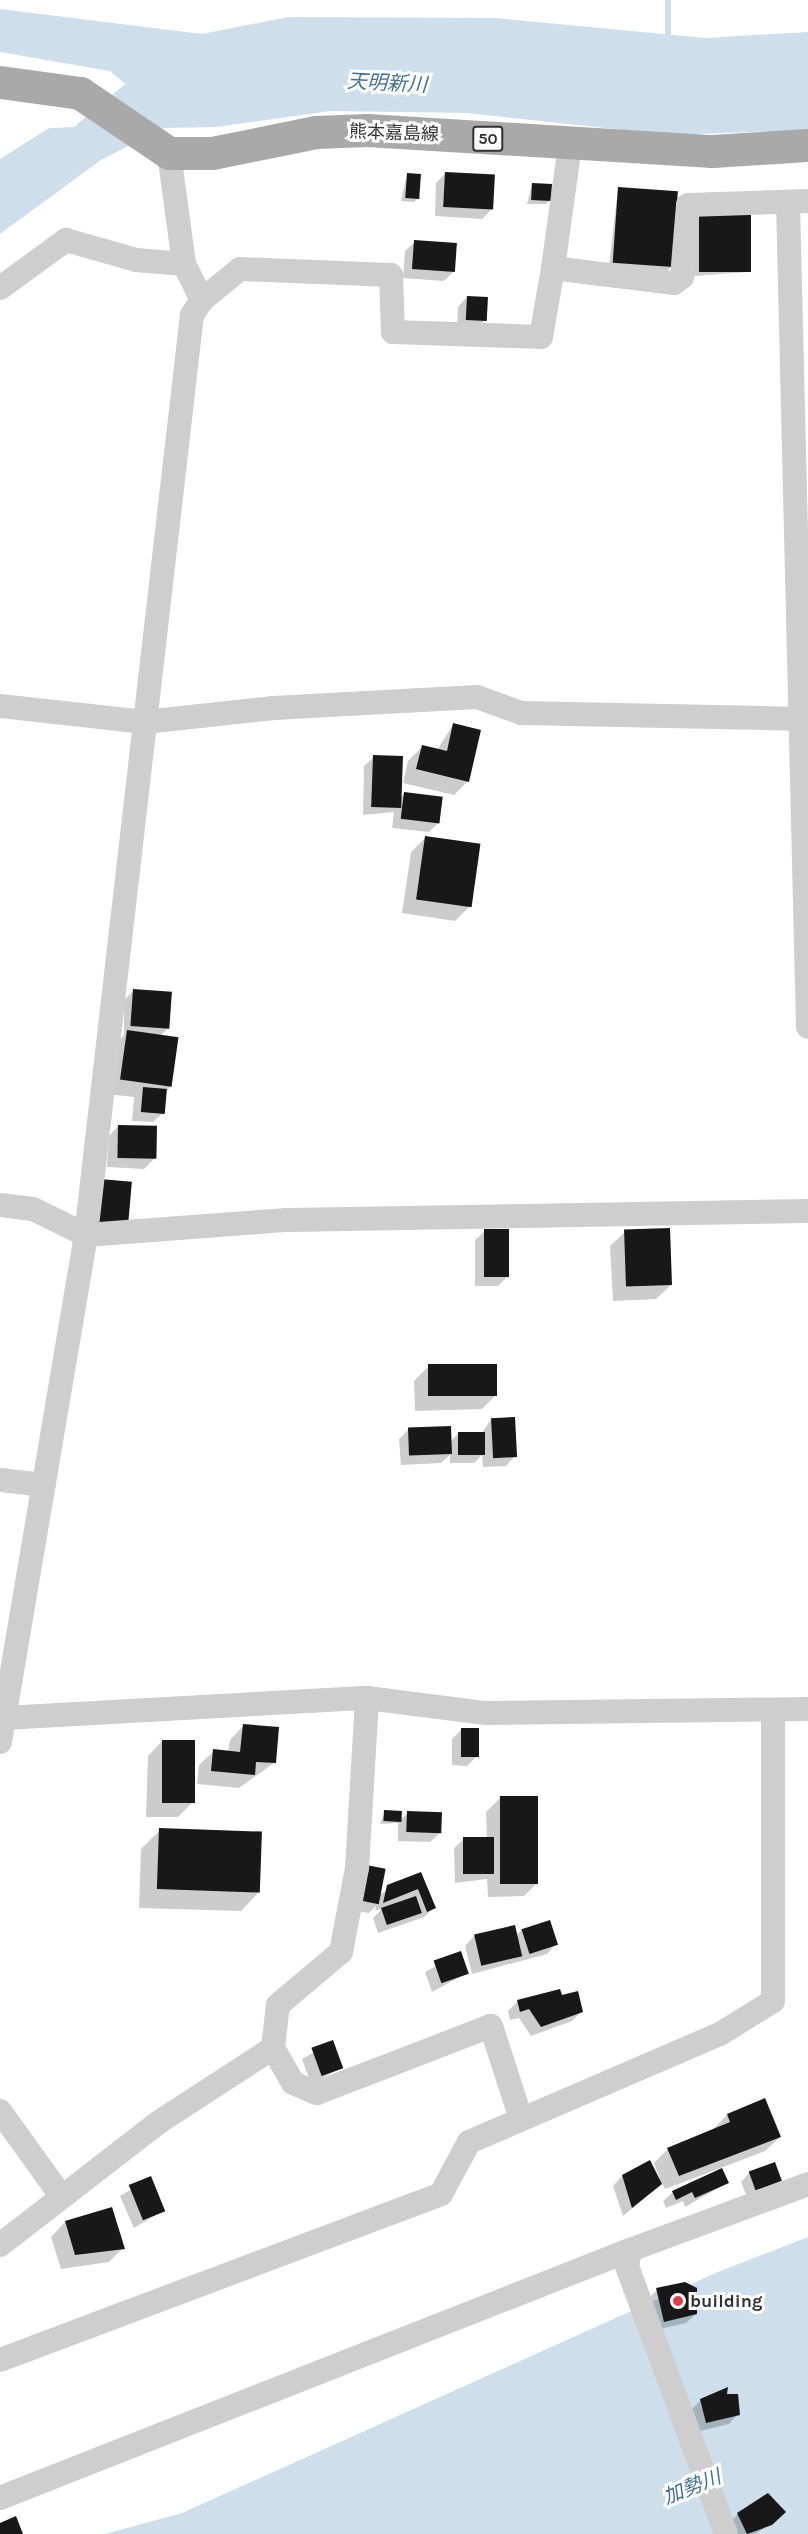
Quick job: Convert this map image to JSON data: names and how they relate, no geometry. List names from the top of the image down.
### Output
{
  "streets": {
    "main road": ["熊本嘉島線", "50"]
  },
  "water": ["天明新川", "加勢川"],
  "places": ["building"]
}
